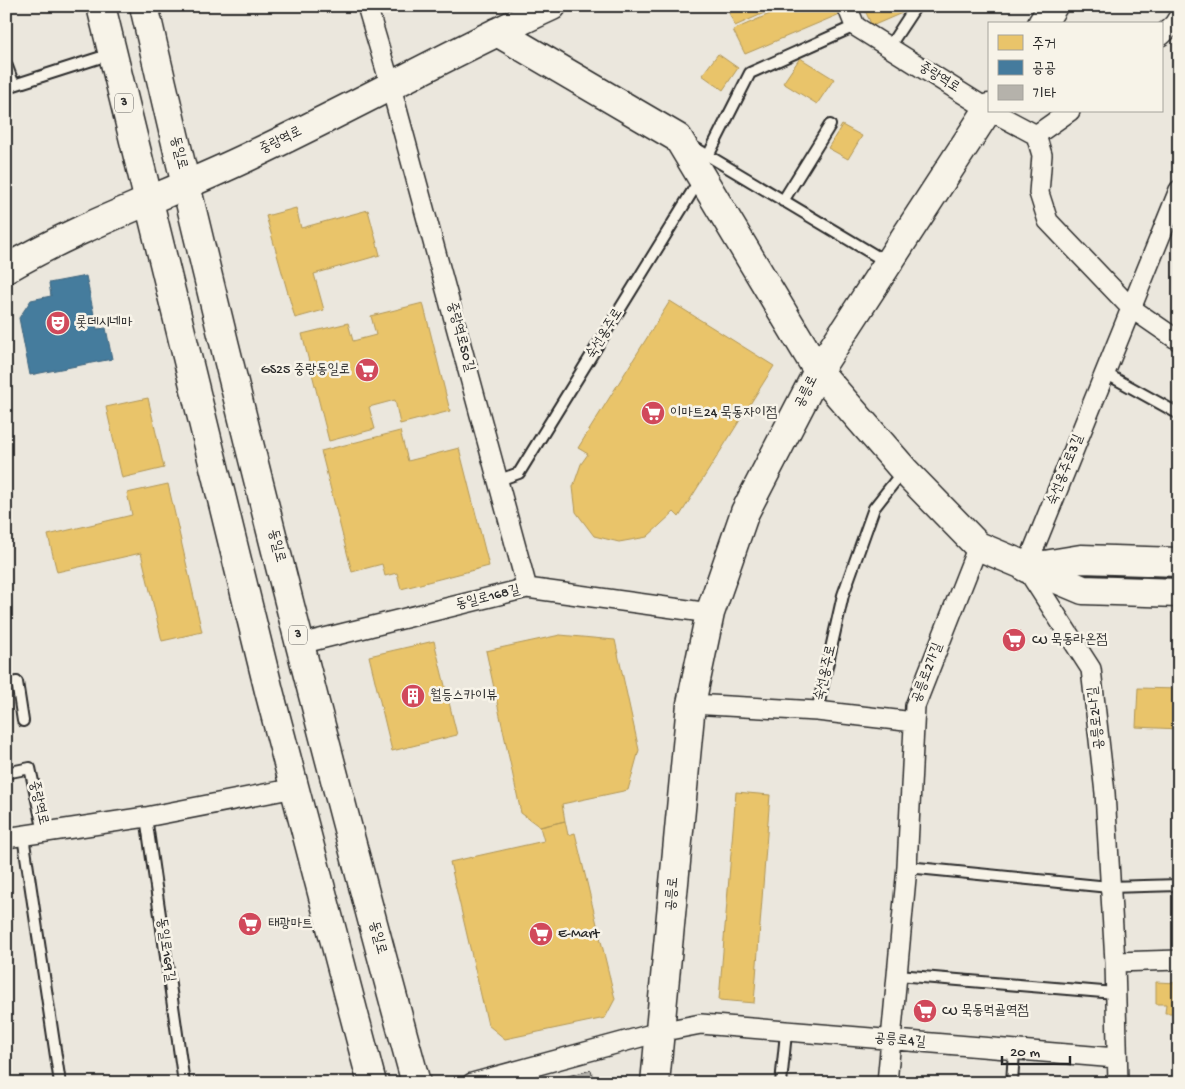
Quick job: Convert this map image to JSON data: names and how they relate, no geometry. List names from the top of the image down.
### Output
{
  "streets": {
    "street": [
      "중랑역로",
      "3",
      "동일로",
      "중랑역로50길",
      "공릉로",
      "숙선옹주로3길",
      "동일로168길",
      "공릉로2가길",
      "공릉로2나길",
      "공릉로4길"
    ],
    "lane": ["숙선옹주로", "동일로169길"]
  },
  "crossings": [
    ["중랑역로", "3"],
    ["중랑역로", "동일로"],
    ["중랑역로", "숙선옹주로"],
    ["중랑역로", "중랑역로50길"],
    ["동일로", "동일로168길"],
    ["숙선옹주로", "중랑역로50길"],
    ["중랑역로50길", "동일로168길"],
    ["공릉로", "동일로168길"],
    ["공릉로", "공릉로4길"],
    ["숙선옹주로3길", "공릉로2나길"],
    ["공릉로2가길", "공릉로4길"],
    ["공릉로2나길", "공릉로4길"]
  ],
  "places": {
    "theatre": ["롯데시네마"],
    "supermarket": [
      "GS25 중랑동일로",
      "이마트24 묵동자이점",
      "CU 묵동라온점",
      "태광마트",
      "E-Mart",
      "CU 묵동먹골역점"
    ],
    "building": ["월등스카이뷰"]
  },
  "legend": ["주거", "공공", "기타"],
  "scale_bar": "20 m"
}
